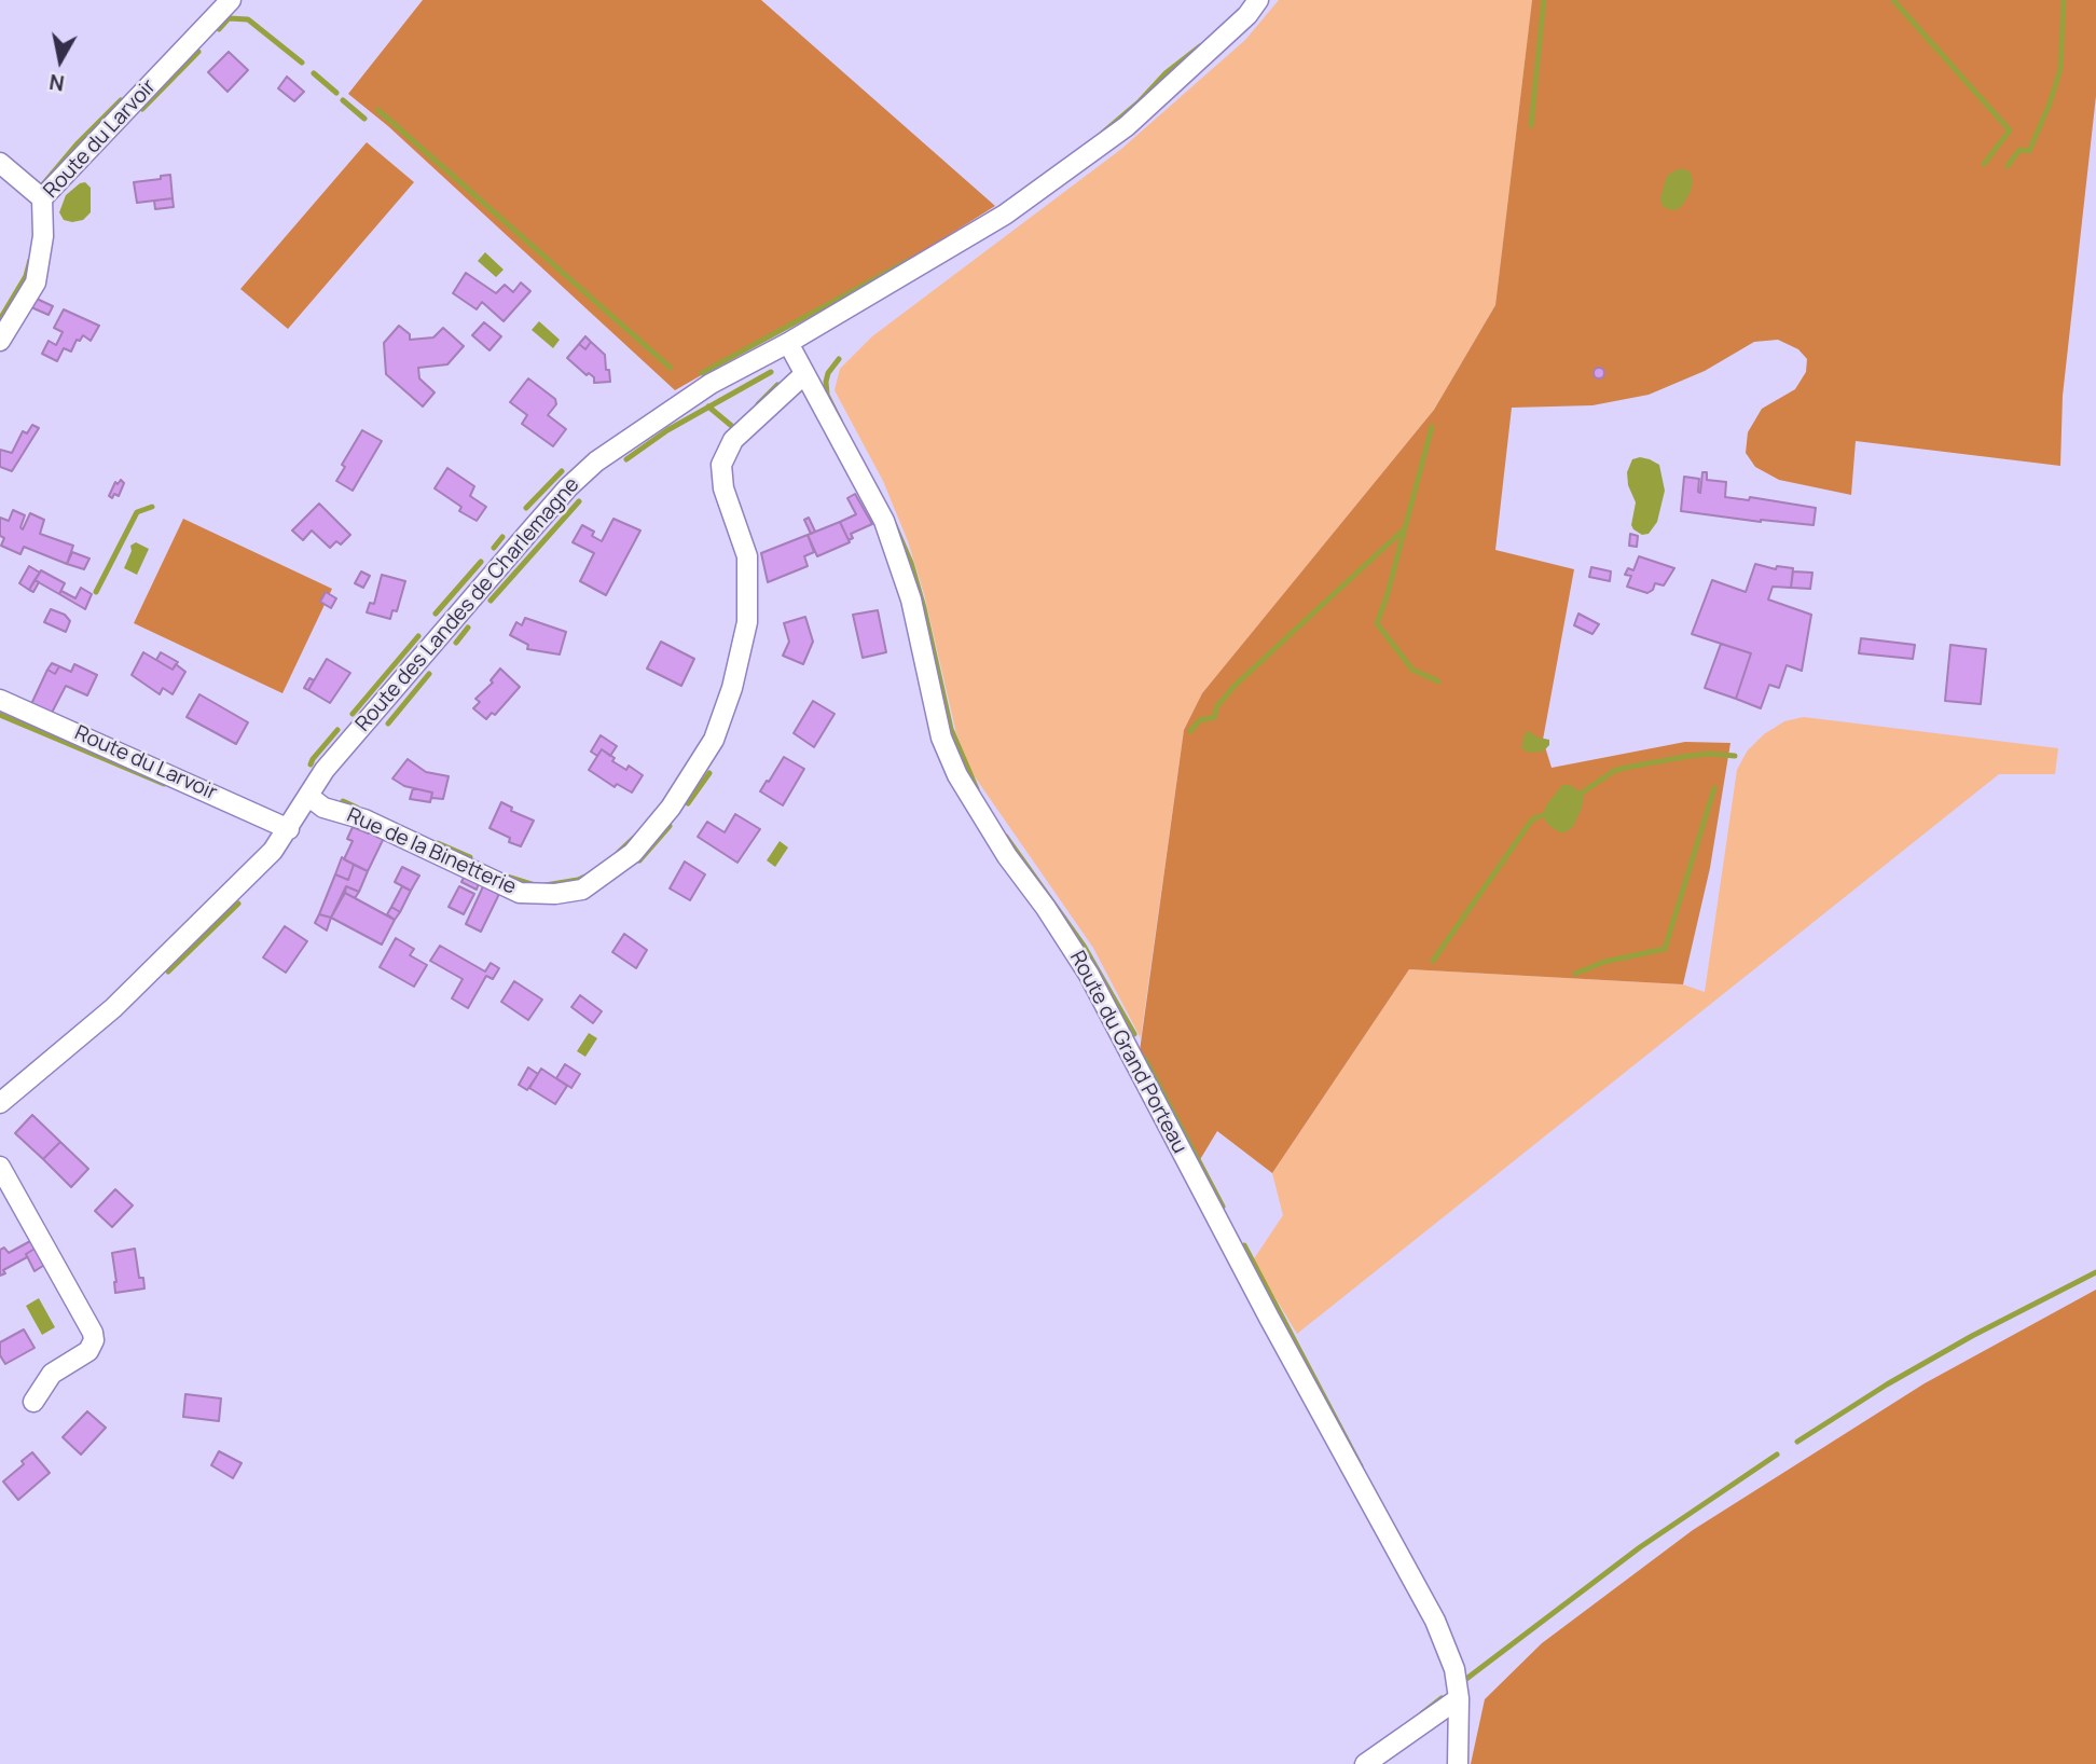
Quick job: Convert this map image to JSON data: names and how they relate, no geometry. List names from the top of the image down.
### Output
{
  "streets": {
    "street": [
      "Route du Larvoir",
      "Route des Landes de Charlemagne",
      "Rue de la Binetterie",
      "Route du Grand Porteau"
    ]
  },
  "crossings": [
    ["Route du Larvoir", "Route des Landes de Charlemagne"],
    ["Route des Landes de Charlemagne", "Rue de la Binetterie"],
    ["Route des Landes de Charlemagne", "Route du Grand Porteau"],
    ["Rue de la Binetterie", "Route du Grand Porteau"]
  ],
  "north": "bottom"
}
